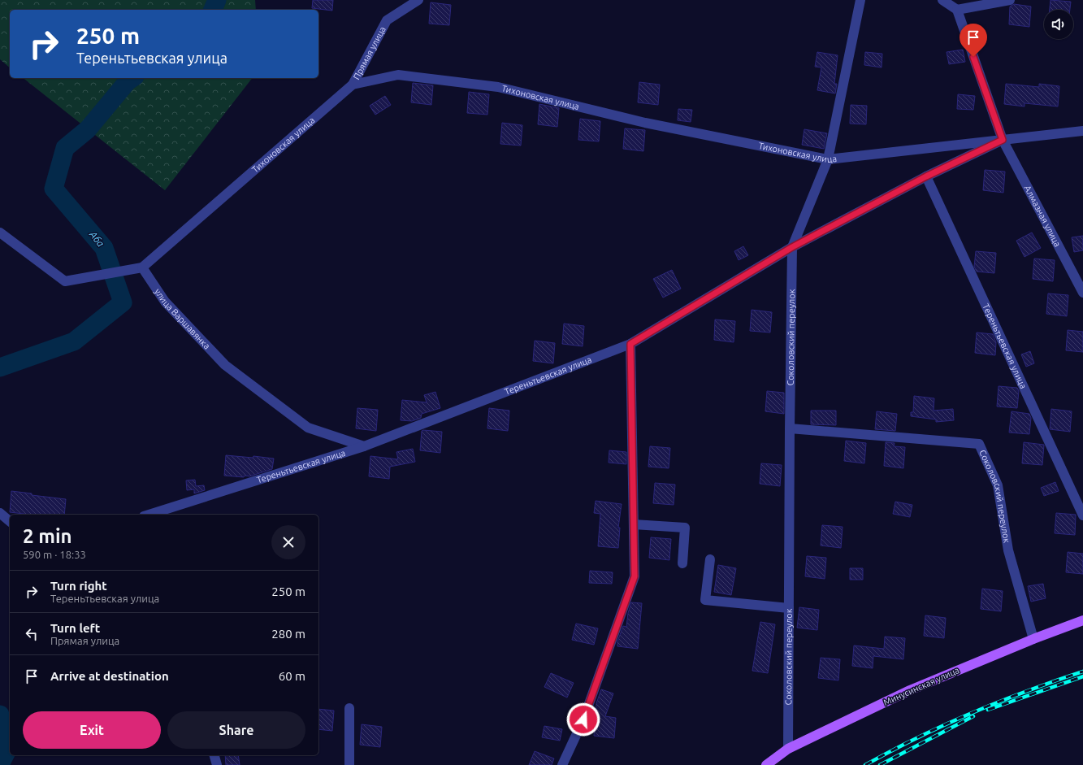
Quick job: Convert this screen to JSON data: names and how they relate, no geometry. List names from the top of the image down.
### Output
{
  "streets": {
    "main road": ["Минусинская улица"],
    "street": [
      "Прямая улица",
      "Тихоновская улица",
      "Алмазная улица",
      "улица Варшавянка",
      "Соколовский переулок",
      "Тереньтьевская улица"
    ]
  },
  "crossings": [
    ["Прямая улица", "Тихоновская улица"],
    ["Тихоновская улица", "Алмазная улица"],
    ["Тихоновская улица", "улица Варшавянка"],
    ["Тихоновская улица", "Тереньтьевская улица"],
    ["Алмазная улица", "Тереньтьевская улица"],
    ["улица Варшавянка", "Тереньтьевская улица"],
    ["Соколовский переулок", "Тереньтьевская улица"],
    ["Соколовский переулок", "Минусинская улица"]
  ],
  "water": ["Аба"],
  "page": {
    "turn": ["250 m", "Тереньтьевская улица"],
    "heading": ["2 min", "590 m · 18:33"],
    "list": [
      {
        "name": "Turn right",
        "note": "Тереньтьевская улица",
        "value": "250 m"
      },
      {
        "name": "Turn left",
        "note": "Прямая улица",
        "value": "280 m"
      },
      {
        "name": "Arrive at destination",
        "value": "60 m"
      }
    ],
    "buttons": ["Exit", "Share"]
  }
}
